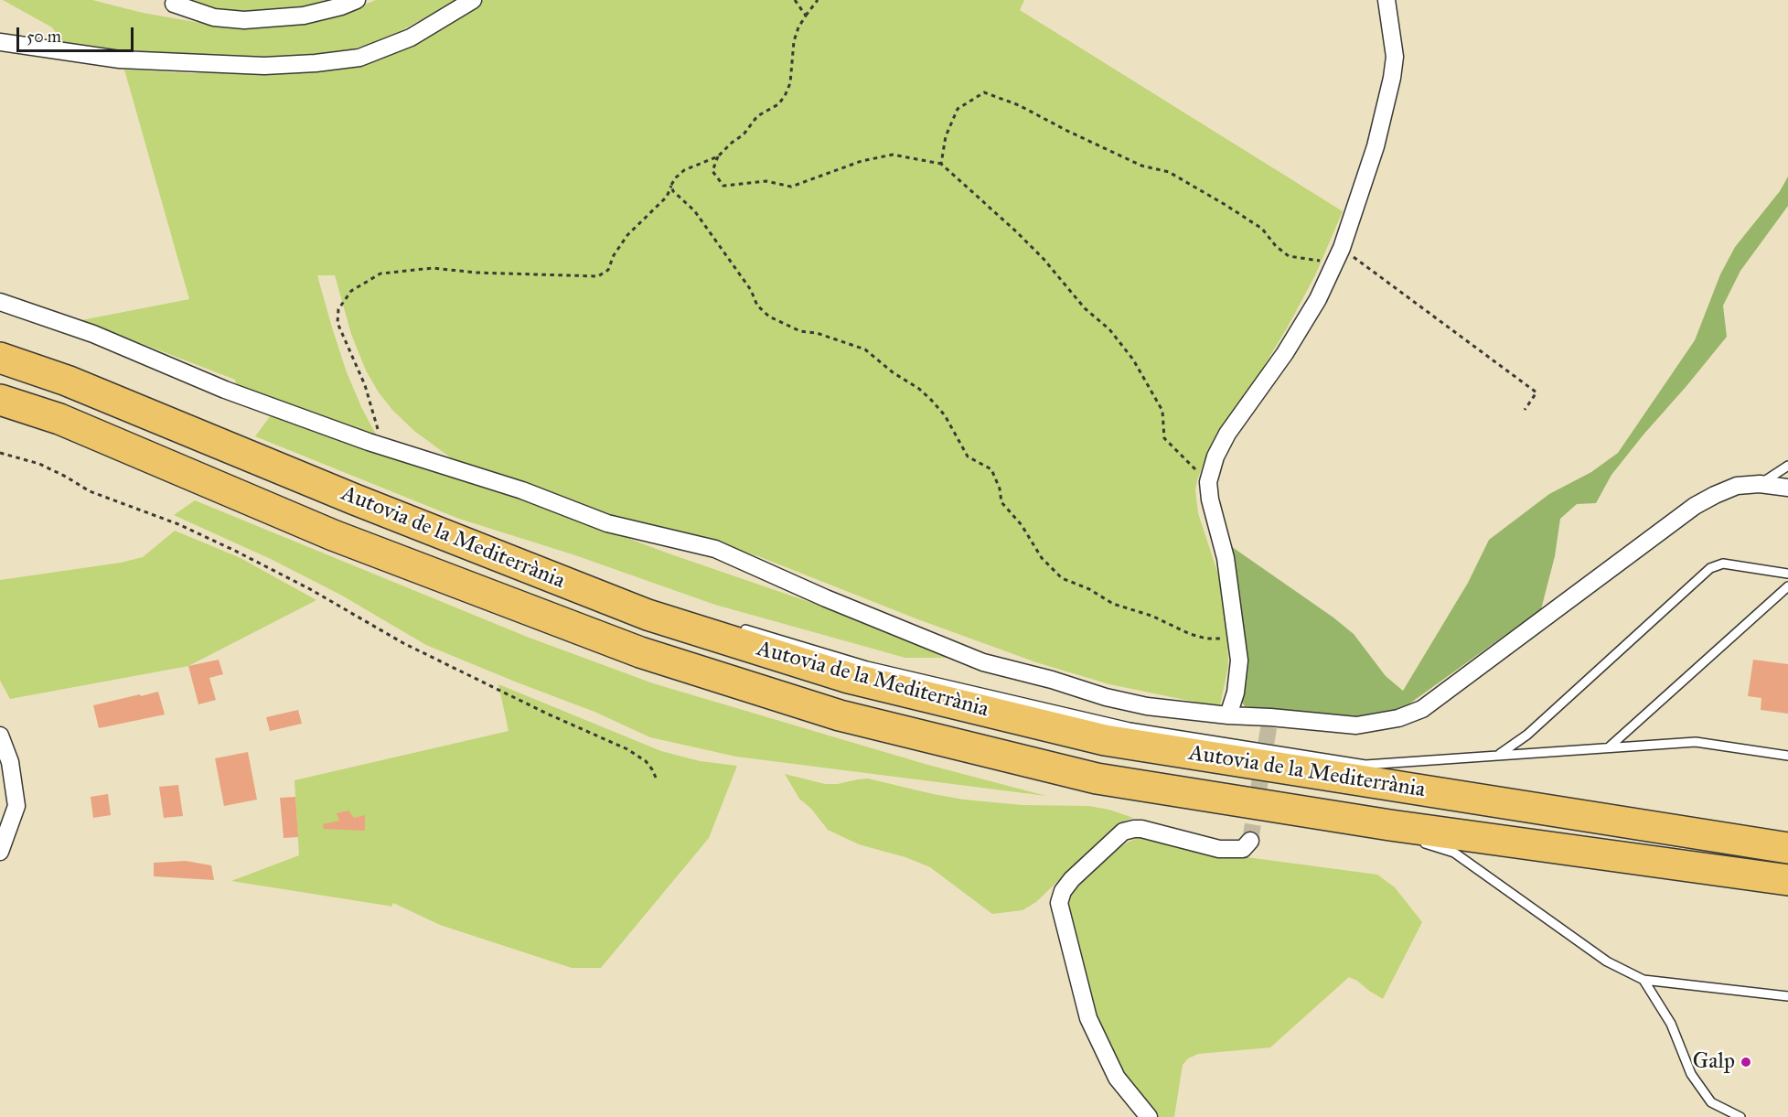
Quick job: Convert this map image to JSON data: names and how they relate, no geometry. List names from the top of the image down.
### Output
{
  "streets": {
    "highway": ["Autovia de la Mediterrània"]
  },
  "places": ["Galp"],
  "scale_bar": "50 m"
}
